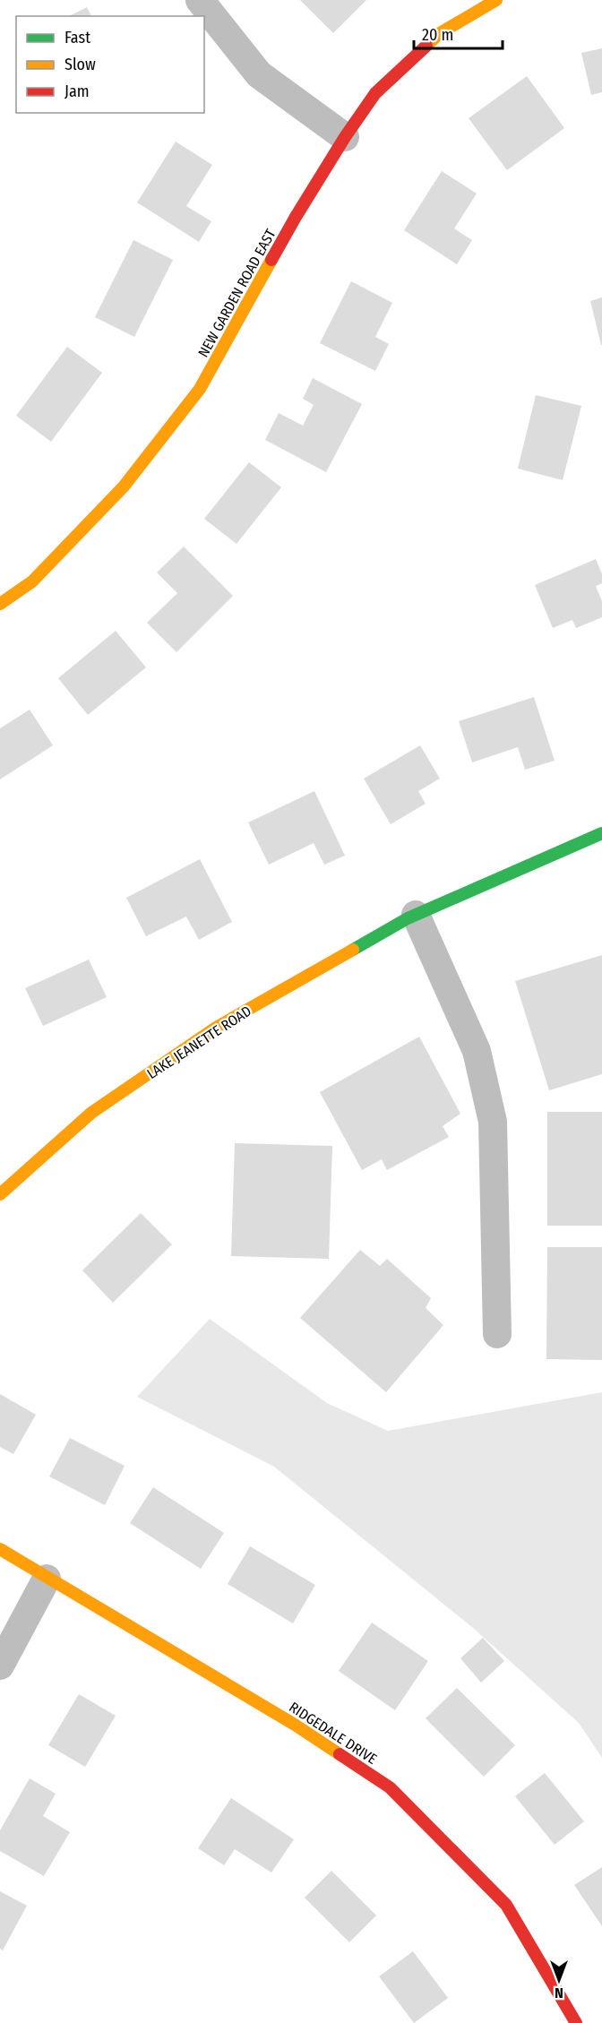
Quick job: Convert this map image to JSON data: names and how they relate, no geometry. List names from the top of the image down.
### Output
{
  "streets": {
    "street": ["NEW GARDEN ROAD EAST", "LAKE JEANETTE ROAD", "RIDGEDALE DRIVE"]
  },
  "legend": ["Fast", "Slow", "Jam"],
  "scale_bar": "20 m",
  "north": "bottom"
}
